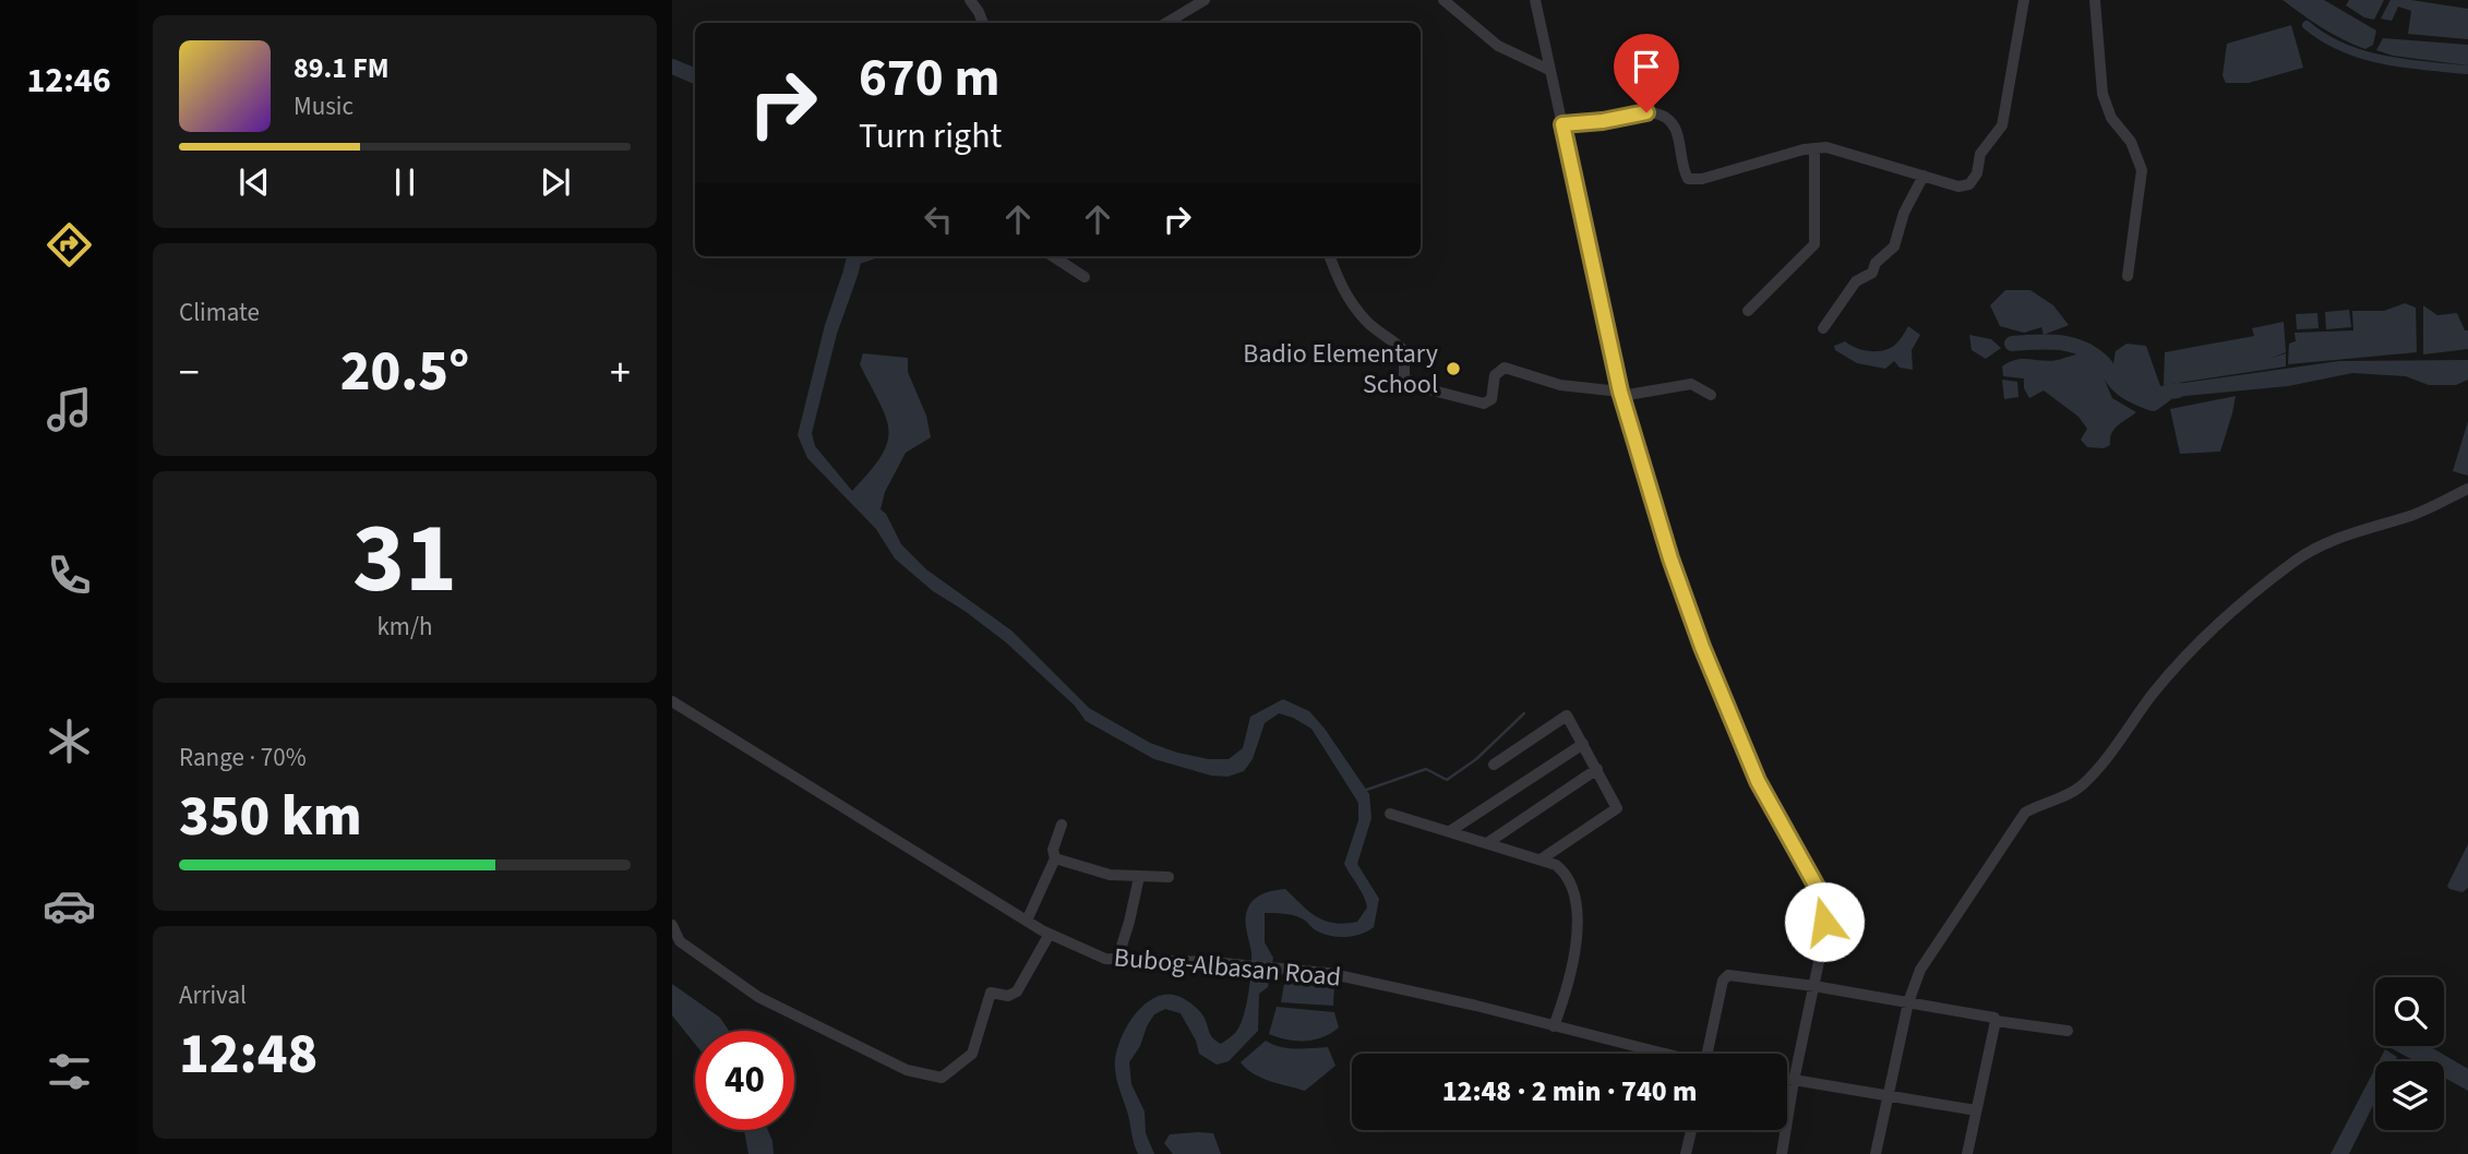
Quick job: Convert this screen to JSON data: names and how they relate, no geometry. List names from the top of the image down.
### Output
{
  "streets": {
    "street": ["Bubog-Albasan Road"]
  },
  "places": ["Badio Elementary School"],
  "page": {
    "tabs": "12:46",
    "turn": ["670 m", "Turn right"],
    "song": ["89.1 FM", "Music"],
    "tile": [
      "Climate",
      ["31", "km/h"],
      ["Range · 70%", "350 km"],
      ["Arrival", "12:48"]
    ],
    "heat": ["−", "20.5°", "+"],
    "limit": "40",
    "trip": "12:48 · 2 min · 740 m"
  }
}
